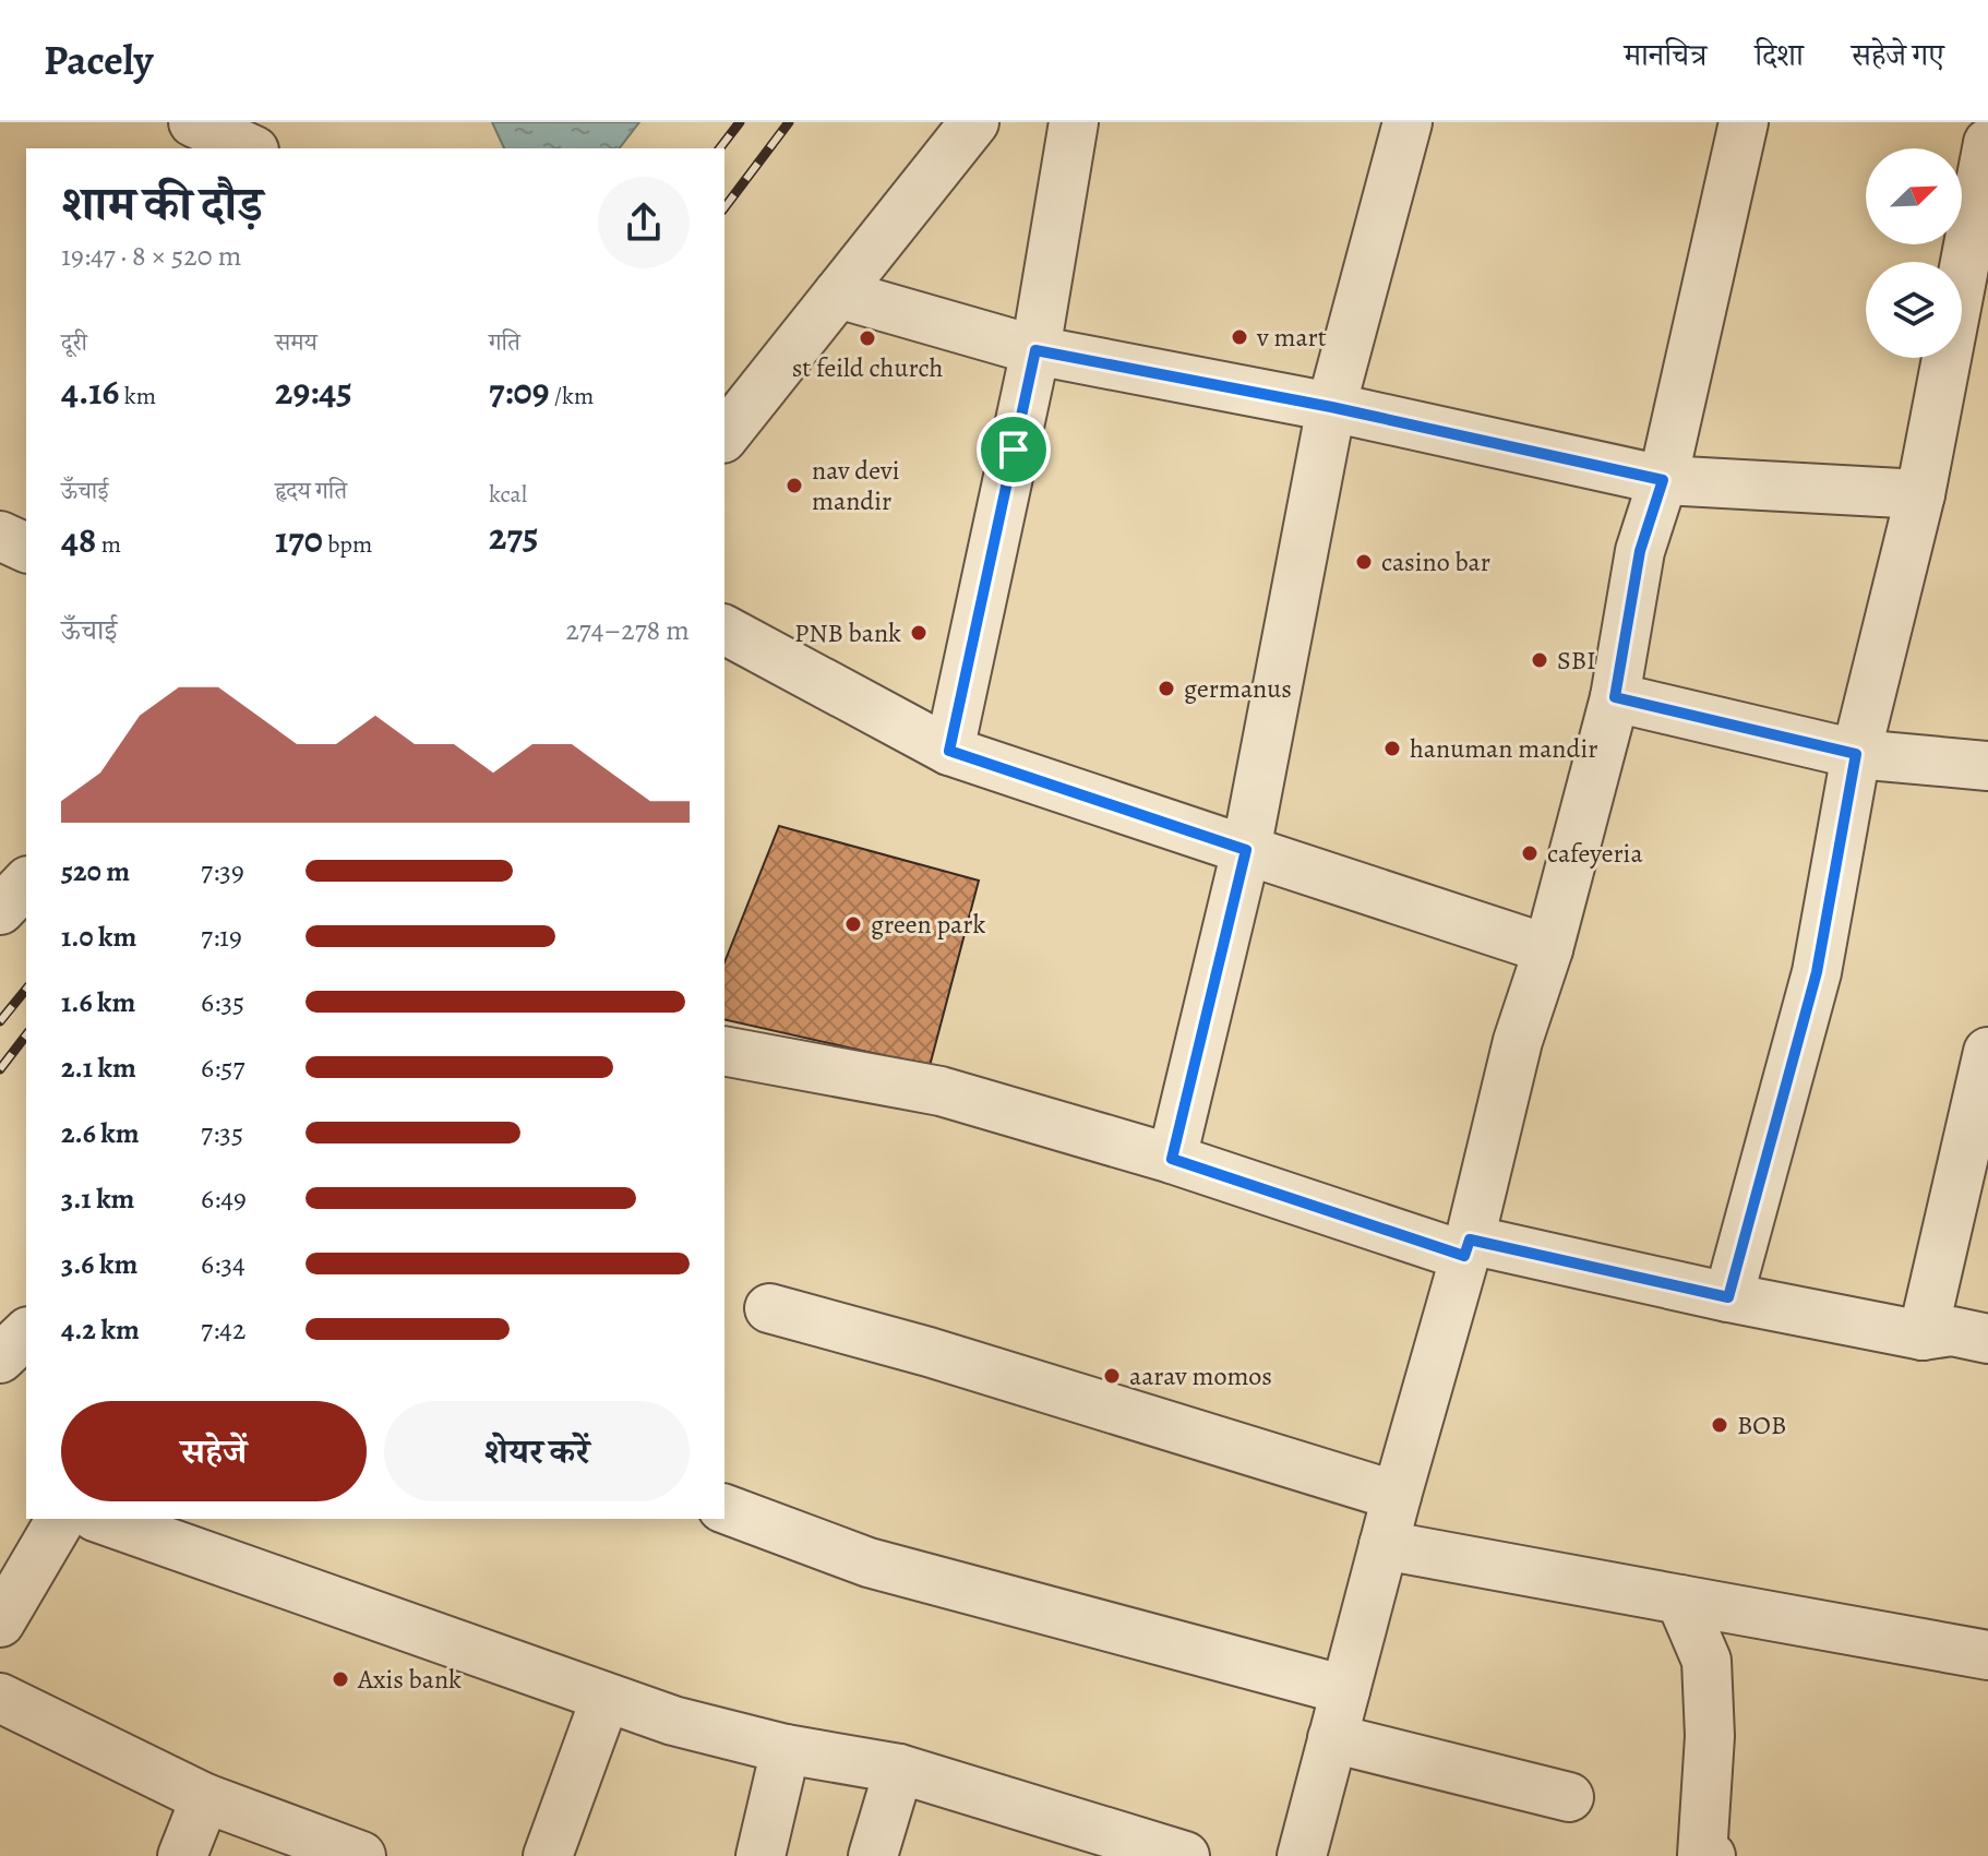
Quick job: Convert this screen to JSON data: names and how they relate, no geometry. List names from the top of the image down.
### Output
{
  "places": [
    "v mart",
    "st feild church",
    "nav devi mandir",
    "casino bar",
    "PNB bank",
    "SBI",
    "germanus",
    "hanuman mandir",
    "cafeyeria",
    "green park",
    "aarav momos",
    "BOB",
    "Axis bank"
  ],
  "north": "top right",
  "page": {
    "header": "Pacely",
    "nav": ["मानचित्र", "दिशा", "सहेजे गए"],
    "heading": ["शाम की दौड़", "19:47 · 8 × 520 m"],
    "stats": [
      ["दूरी", "4.16 km"],
      ["समय", "29:45"],
      ["गति", "7:09 /km"],
      ["ऊँचाई", "48 m"],
      ["हृदय गति", "170 bpm"],
      ["kcal", "275"]
    ],
    "chart": ["ऊँचाई", "274–278 m"],
    "list": [
      {
        "name": "520 m",
        "note": "7:39"
      },
      {
        "name": "1.0 km",
        "note": "7:19"
      },
      {
        "name": "1.6 km",
        "note": "6:35"
      },
      {
        "name": "2.1 km",
        "note": "6:57"
      },
      {
        "name": "2.6 km",
        "note": "7:35"
      },
      {
        "name": "3.1 km",
        "note": "6:49"
      },
      {
        "name": "3.6 km",
        "note": "6:34"
      },
      {
        "name": "4.2 km",
        "note": "7:42"
      }
    ],
    "buttons": ["सहेजें", "शेयर करें"]
  }
}
